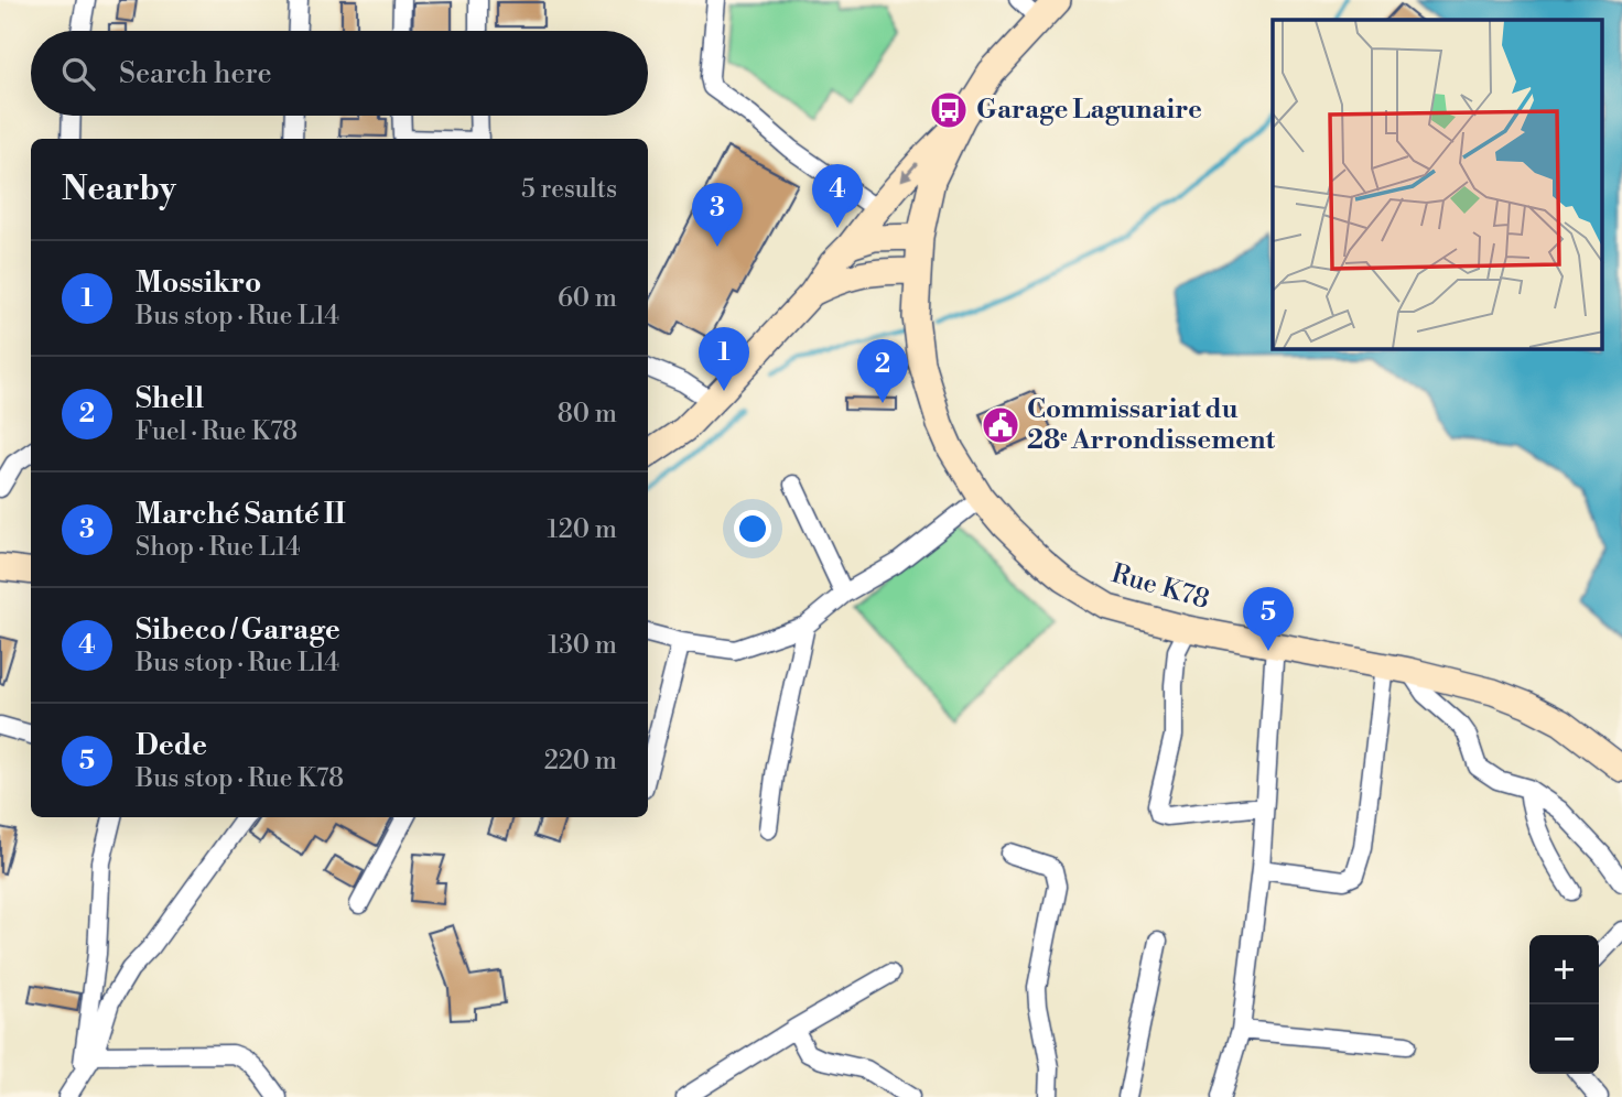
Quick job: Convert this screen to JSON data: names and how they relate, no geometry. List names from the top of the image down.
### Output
{
  "streets": {
    "street": ["Rue K78"]
  },
  "places": {
    "bus stop": ["Garage Lagunaire"],
    "public building": ["Commissariat du 28ᵉ Arrondissement"]
  },
  "page": {
    "search": "Search here",
    "heading": ["Nearby", "5 results"],
    "pins": [
      "4",
      "3",
      "1",
      "2",
      "5"
    ],
    "list": [
      {
        "mark": "1",
        "name": "Mossikro",
        "note": "Bus stop · Rue L14",
        "value": "60 m"
      },
      {
        "mark": "2",
        "name": "Shell",
        "note": "Fuel · Rue K78",
        "value": "80 m"
      },
      {
        "mark": "3",
        "name": "Marché Santé II",
        "note": "Shop · Rue L14",
        "value": "120 m"
      },
      {
        "mark": "4",
        "name": "Sibeco / Garage",
        "note": "Bus stop · Rue L14",
        "value": "130 m"
      },
      {
        "mark": "5",
        "name": "Dede",
        "note": "Bus stop · Rue K78",
        "value": "220 m"
      }
    ],
    "map_buttons": ["+", "−"]
  }
}
